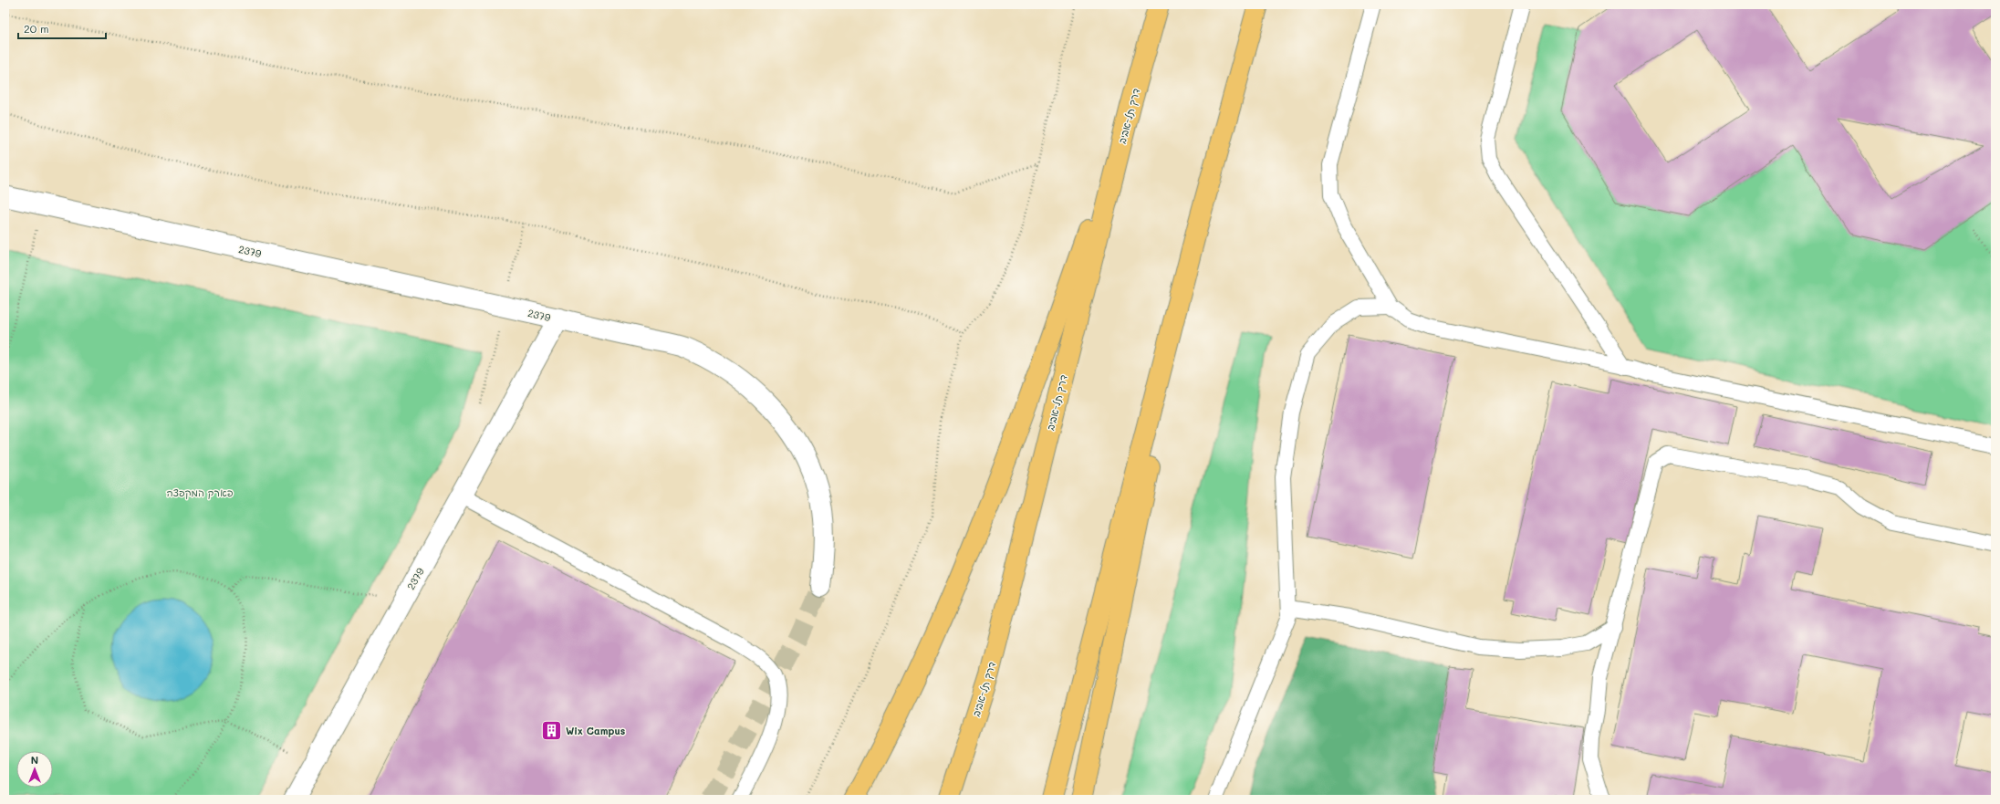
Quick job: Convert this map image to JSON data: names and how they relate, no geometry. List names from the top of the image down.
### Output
{
  "streets": {
    "highway": ["דרך תל-אביב"],
    "street": ["2379"]
  },
  "parks": ["פארק המקפצה"],
  "places": {
    "building": ["Wix Campus"]
  },
  "scale_bar": "20 m",
  "north": "top"
}
